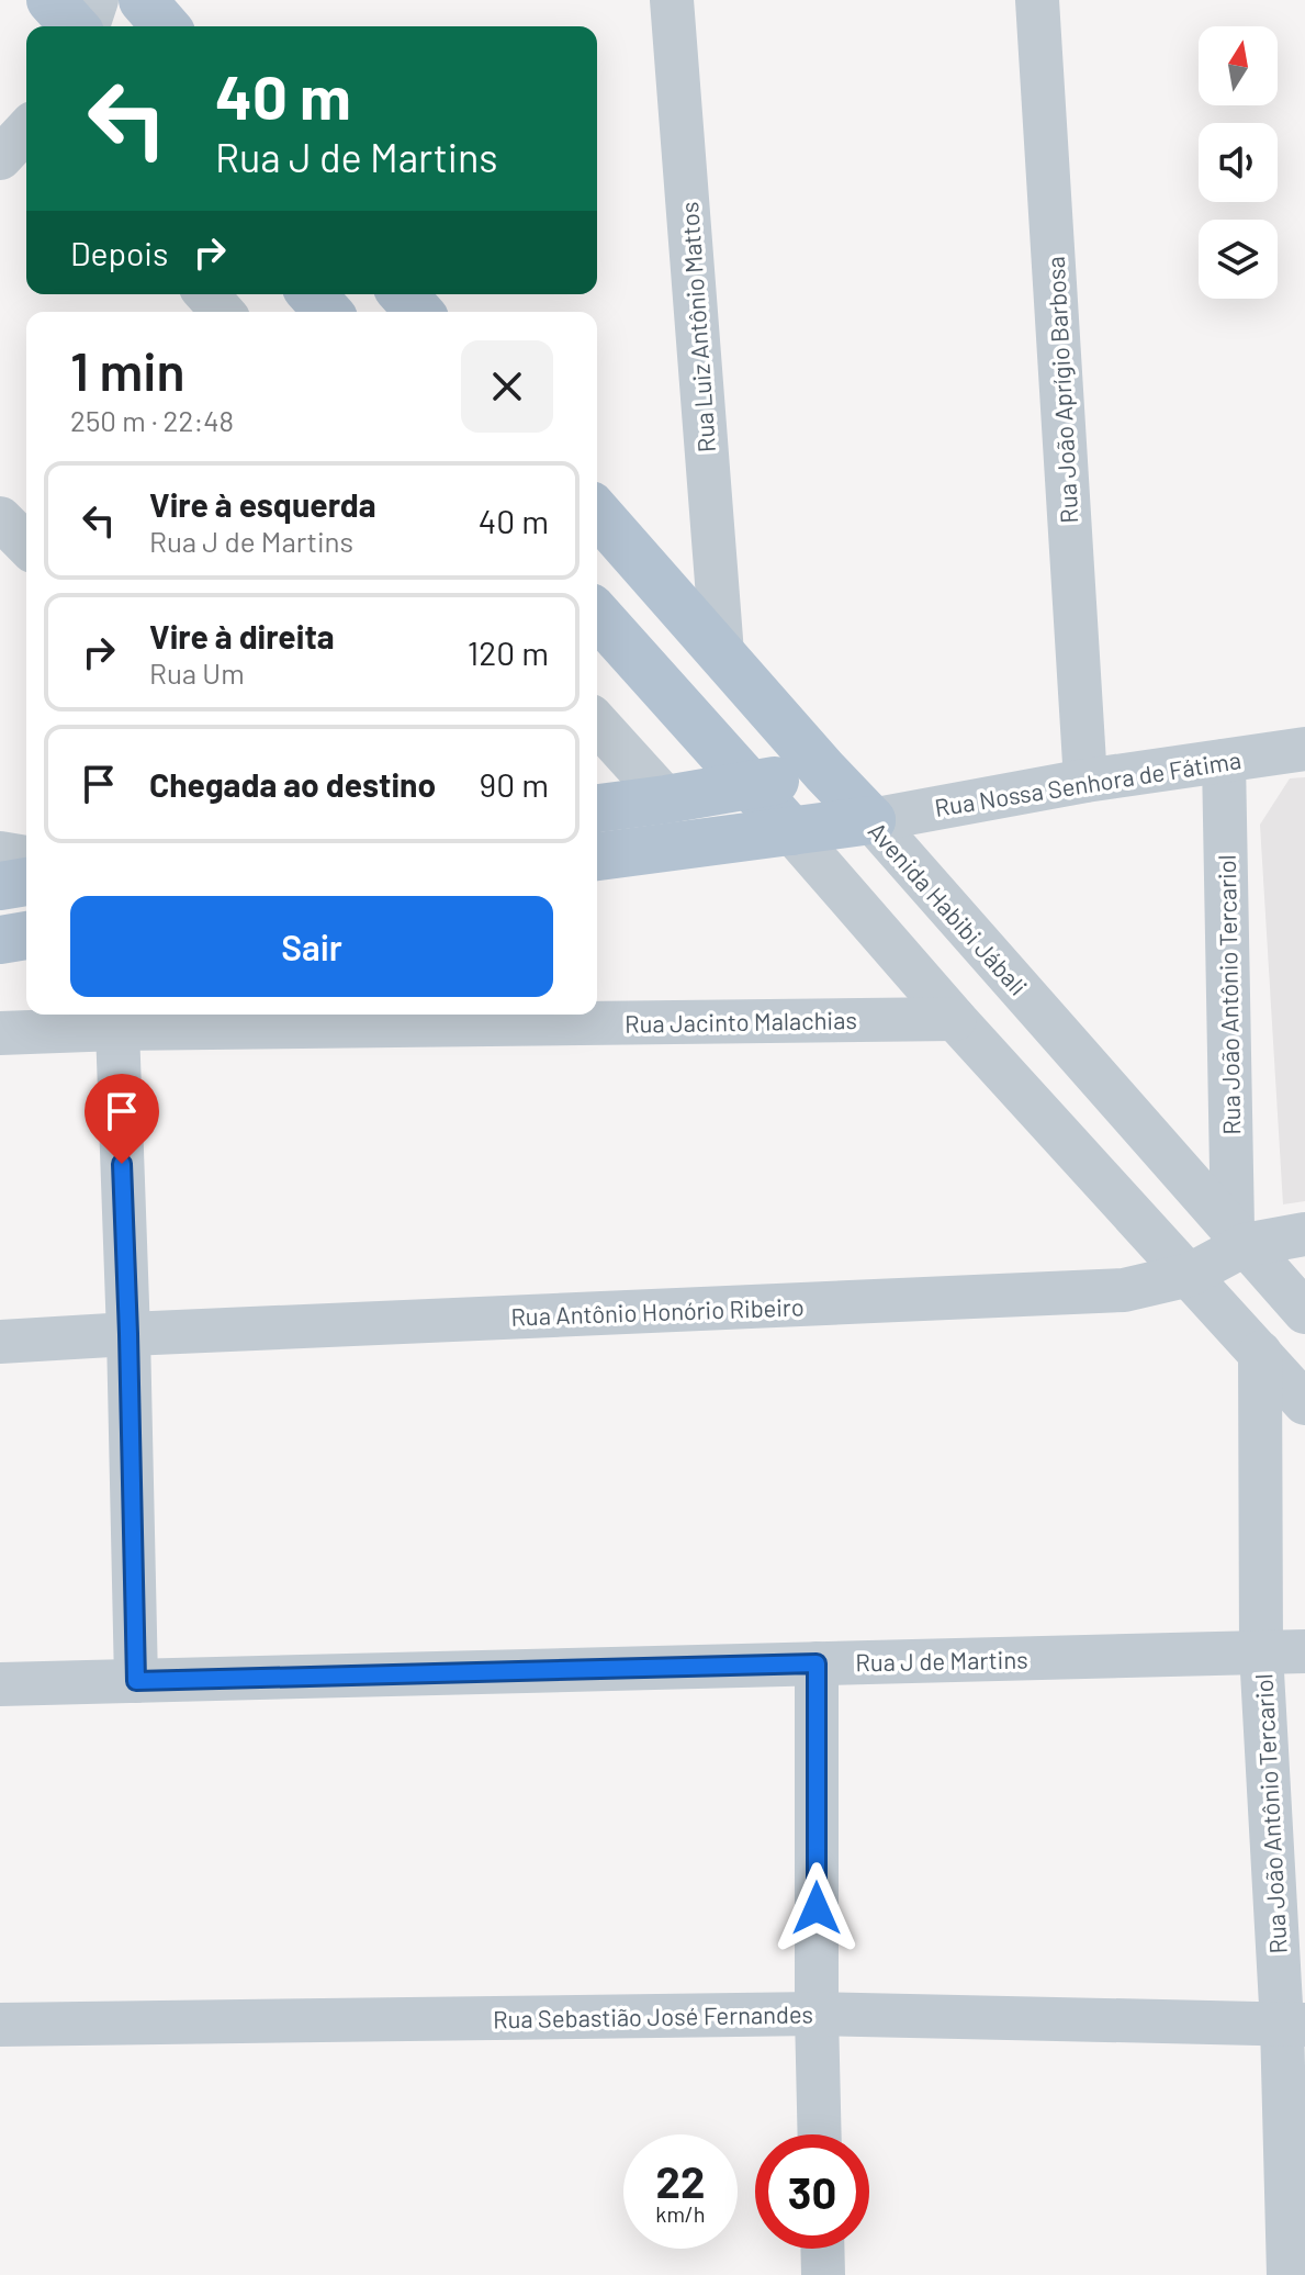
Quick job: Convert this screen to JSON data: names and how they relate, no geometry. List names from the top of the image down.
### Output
{
  "streets": {
    "main road": ["Avenida Habibi Jábali"],
    "street": [
      "Rua Luiz Antônio Mattos",
      "Rua João Aprígio Barbosa",
      "Rua Nossa Senhora de Fátima",
      "Rua João Antônio Tercariol",
      "Rua Jacinto Malachias",
      "Rua Antônio Honório Ribeiro",
      "Rua J de Martins",
      "Rua Sebastião José Fernandes"
    ]
  },
  "crossings": [
    ["Rua Luiz Antônio Mattos", "Avenida Habibi Jábali"],
    ["Rua João Aprígio Barbosa", "Rua Nossa Senhora de Fátima"],
    ["Rua Nossa Senhora de Fátima", "Avenida Habibi Jábali"],
    ["Rua Nossa Senhora de Fátima", "Rua João Antônio Tercariol"],
    ["Avenida Habibi Jábali", "Rua João Antônio Tercariol"],
    ["Avenida Habibi Jábali", "Rua Antônio Honório Ribeiro"],
    ["Rua João Antônio Tercariol", "Rua Antônio Honório Ribeiro"],
    ["Rua João Antônio Tercariol", "Rua J de Martins"],
    ["Rua João Antônio Tercariol", "Rua Sebastião José Fernandes"]
  ],
  "north": "top",
  "page": {
    "turn": ["40 m", "Rua J de Martins"],
    "then": "Depois",
    "heading": ["1 min", "250 m · 22:48"],
    "list": [
      {
        "name": "Vire à esquerda",
        "note": "Rua J de Martins",
        "value": "40 m"
      },
      {
        "name": "Vire à direita",
        "note": "Rua Um",
        "value": "120 m"
      },
      {
        "name": "Chegada ao destino",
        "value": "90 m"
      }
    ],
    "buttons": "Sair",
    "speed": "22 km/h",
    "limit": "30"
  }
}
